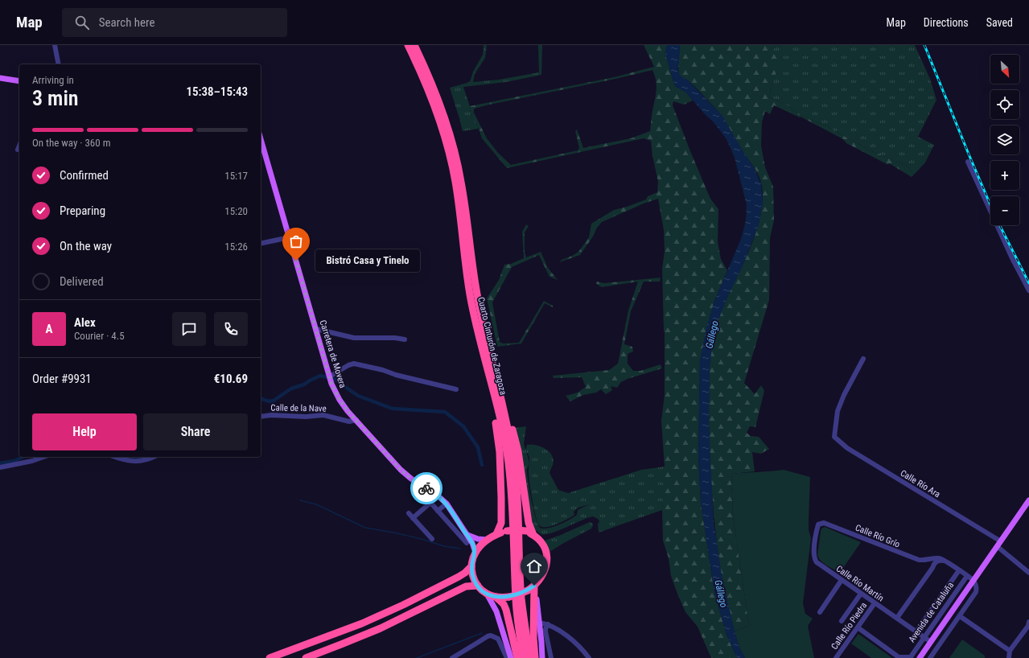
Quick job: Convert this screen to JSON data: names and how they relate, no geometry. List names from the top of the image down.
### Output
{
  "streets": {
    "highway": ["Cuarto Cinturón de Zaragoza"],
    "main road": ["Carretera de Movera", "Avenida de Cataluña"],
    "street": [
      "Calle de la Nave",
      "Calle Río Ara",
      "Calle Río Grío",
      "Calle Río Martín",
      "Calle Río Piedra"
    ]
  },
  "crossings": [
    ["Carretera de Movera", "Calle de la Nave"],
    ["Calle Río Ara", "Avenida de Cataluña"],
    ["Calle Río Grío", "Calle Río Martín"],
    ["Calle Río Grío", "Avenida de Cataluña"],
    ["Calle Río Martín", "Avenida de Cataluña"],
    ["Calle Río Martín", "Calle Río Piedra"]
  ],
  "water": ["Gállego"],
  "places": ["Bistró Casa y Tinelo"],
  "north": "bottom right",
  "page": {
    "header": "Map",
    "search": "Search here",
    "nav": ["Map", "Directions", "Saved"],
    "map_buttons": ["+", "−"],
    "heading": ["3 min", "Arriving in", "15:38–15:43"],
    "panel": [
      "Alex",
      "Courier · 4.5",
      "Order #9931",
      "€10.69"
    ],
    "bar": "On the way · 360 m",
    "list": [
      ["Confirmed", "15:17"],
      ["Preparing", "15:20"],
      ["On the way", "15:26"],
      "Delivered"
    ],
    "bubble": "Bistró Casa y Tinelo",
    "round": "A",
    "buttons": ["Help", "Share"]
  }
}
